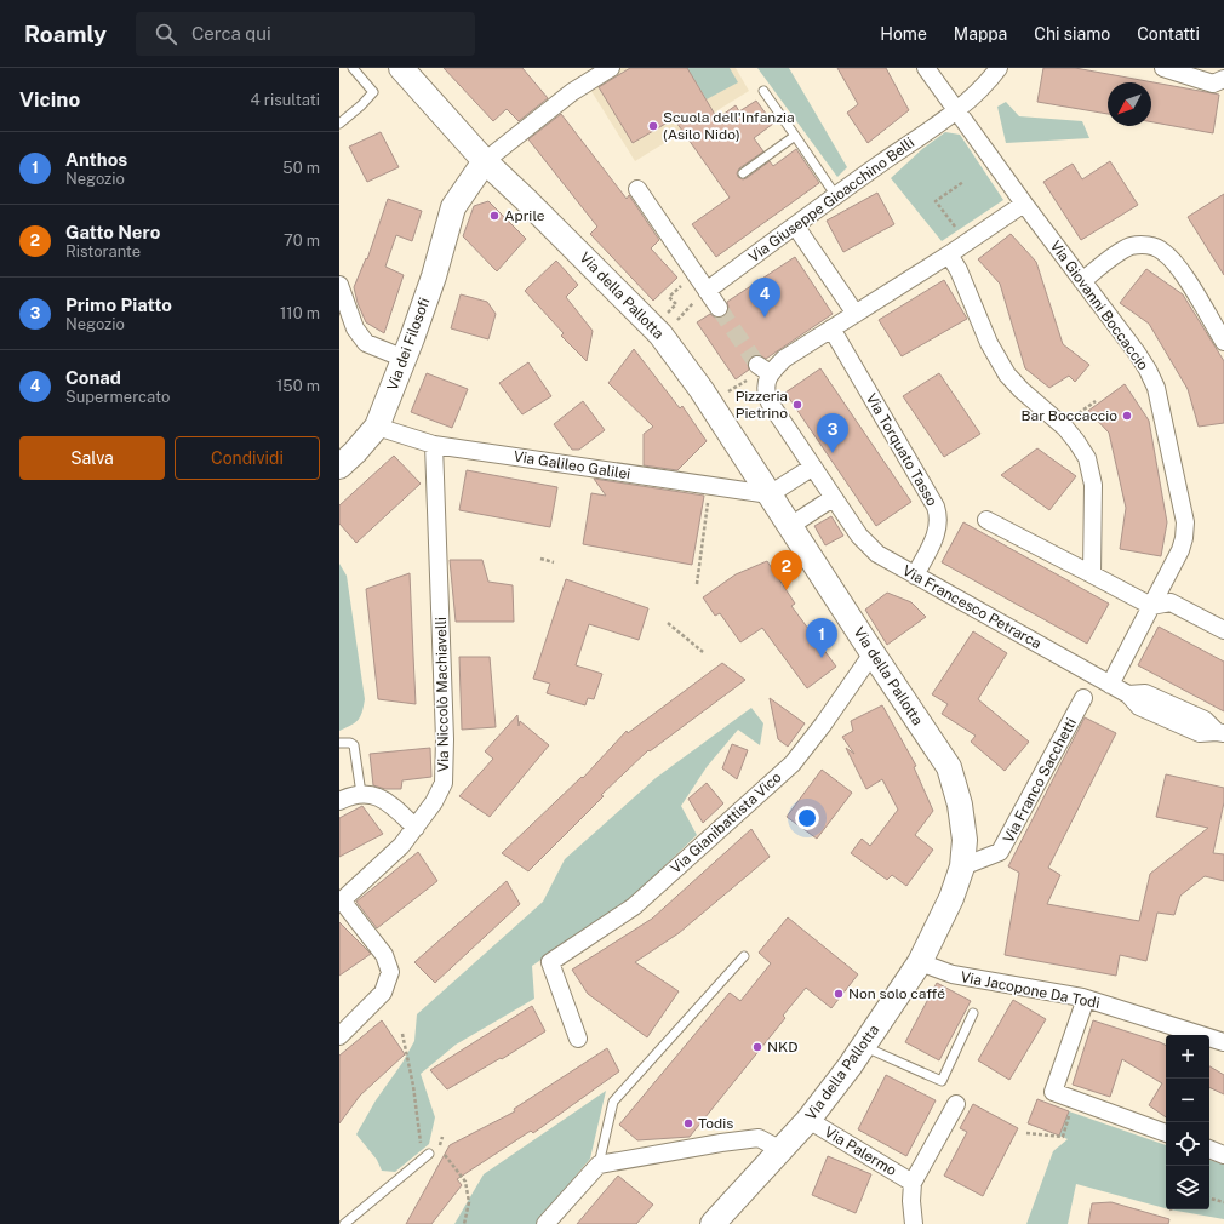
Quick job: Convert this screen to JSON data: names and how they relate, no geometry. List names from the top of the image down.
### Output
{
  "streets": {
    "main road": ["Via della Pallotta", "Via dei Filosofi"],
    "street": [
      "Via Giuseppe Gioacchino Belli",
      "Via Giovanni Boccaccio",
      "Via Torquato Tasso",
      "Via Galileo Galilei",
      "Via Francesco Petrarca",
      "Via Niccolò Machiavelli",
      "Via Franco Sacchetti",
      "Via Gianibattista Vico",
      "Via Jacopone Da Todi",
      "Via Palermo"
    ]
  },
  "crossings": [
    ["Via Giuseppe Gioacchino Belli", "Via Giovanni Boccaccio"],
    ["Via della Pallotta", "Via dei Filosofi"],
    ["Via della Pallotta", "Via Galileo Galilei"],
    ["Via della Pallotta", "Via Franco Sacchetti"],
    ["Via della Pallotta", "Via Gianibattista Vico"],
    ["Via della Pallotta", "Via Jacopone Da Todi"],
    ["Via della Pallotta", "Via Palermo"],
    ["Via Giovanni Boccaccio", "Via Francesco Petrarca"],
    ["Via dei Filosofi", "Via Galileo Galilei"],
    ["Via Torquato Tasso", "Via Francesco Petrarca"],
    ["Via Galileo Galilei", "Via Niccolò Machiavelli"]
  ],
  "places": [
    "Scuola dell'Infanzia (Asilo Nido)",
    "Aprile",
    "Pizzeria Pietrino",
    "Bar Boccaccio",
    "Non solo caffé",
    "NKD",
    "Todis"
  ],
  "north": "bottom left",
  "page": {
    "header": "Roamly",
    "search": "Cerca qui",
    "nav": [
      "Home",
      "Mappa",
      "Chi siamo",
      "Contatti"
    ],
    "heading": ["Vicino", "4 risultati"],
    "list": [
      {
        "mark": "1",
        "name": "Anthos",
        "note": "Negozio",
        "value": "50 m"
      },
      {
        "mark": "2",
        "name": "Gatto Nero",
        "note": "Ristorante",
        "value": "70 m"
      },
      {
        "mark": "3",
        "name": "Primo Piatto",
        "note": "Negozio",
        "value": "110 m"
      },
      {
        "mark": "4",
        "name": "Conad",
        "note": "Supermercato",
        "value": "150 m"
      }
    ],
    "pins": [
      "4",
      "3",
      "2",
      "1"
    ],
    "buttons": ["Salva", "Condividi"],
    "map_buttons": ["+", "−"]
  }
}
